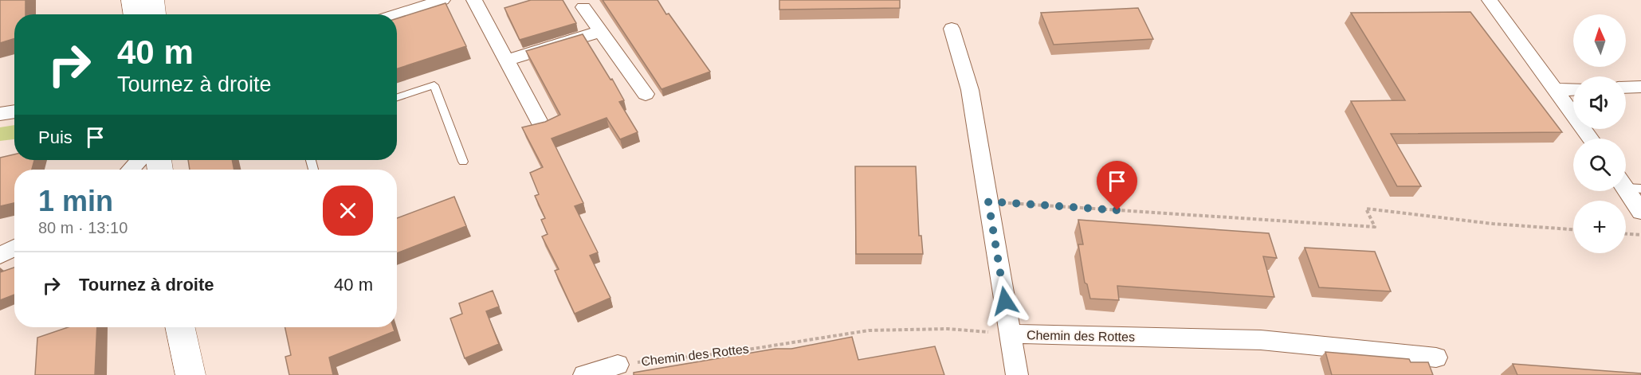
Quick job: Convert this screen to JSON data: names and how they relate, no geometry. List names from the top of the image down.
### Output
{
  "streets": {
    "street": ["Chemin des Rottes"]
  },
  "north": "top",
  "page": {
    "map_buttons": "+",
    "turn": ["40 m", "Tournez à droite"],
    "then": "Puis",
    "heading": ["1 min", "80 m · 13:10"],
    "list": [
      {
        "name": "Tournez à droite",
        "value": "40 m"
      }
    ]
  }
}
